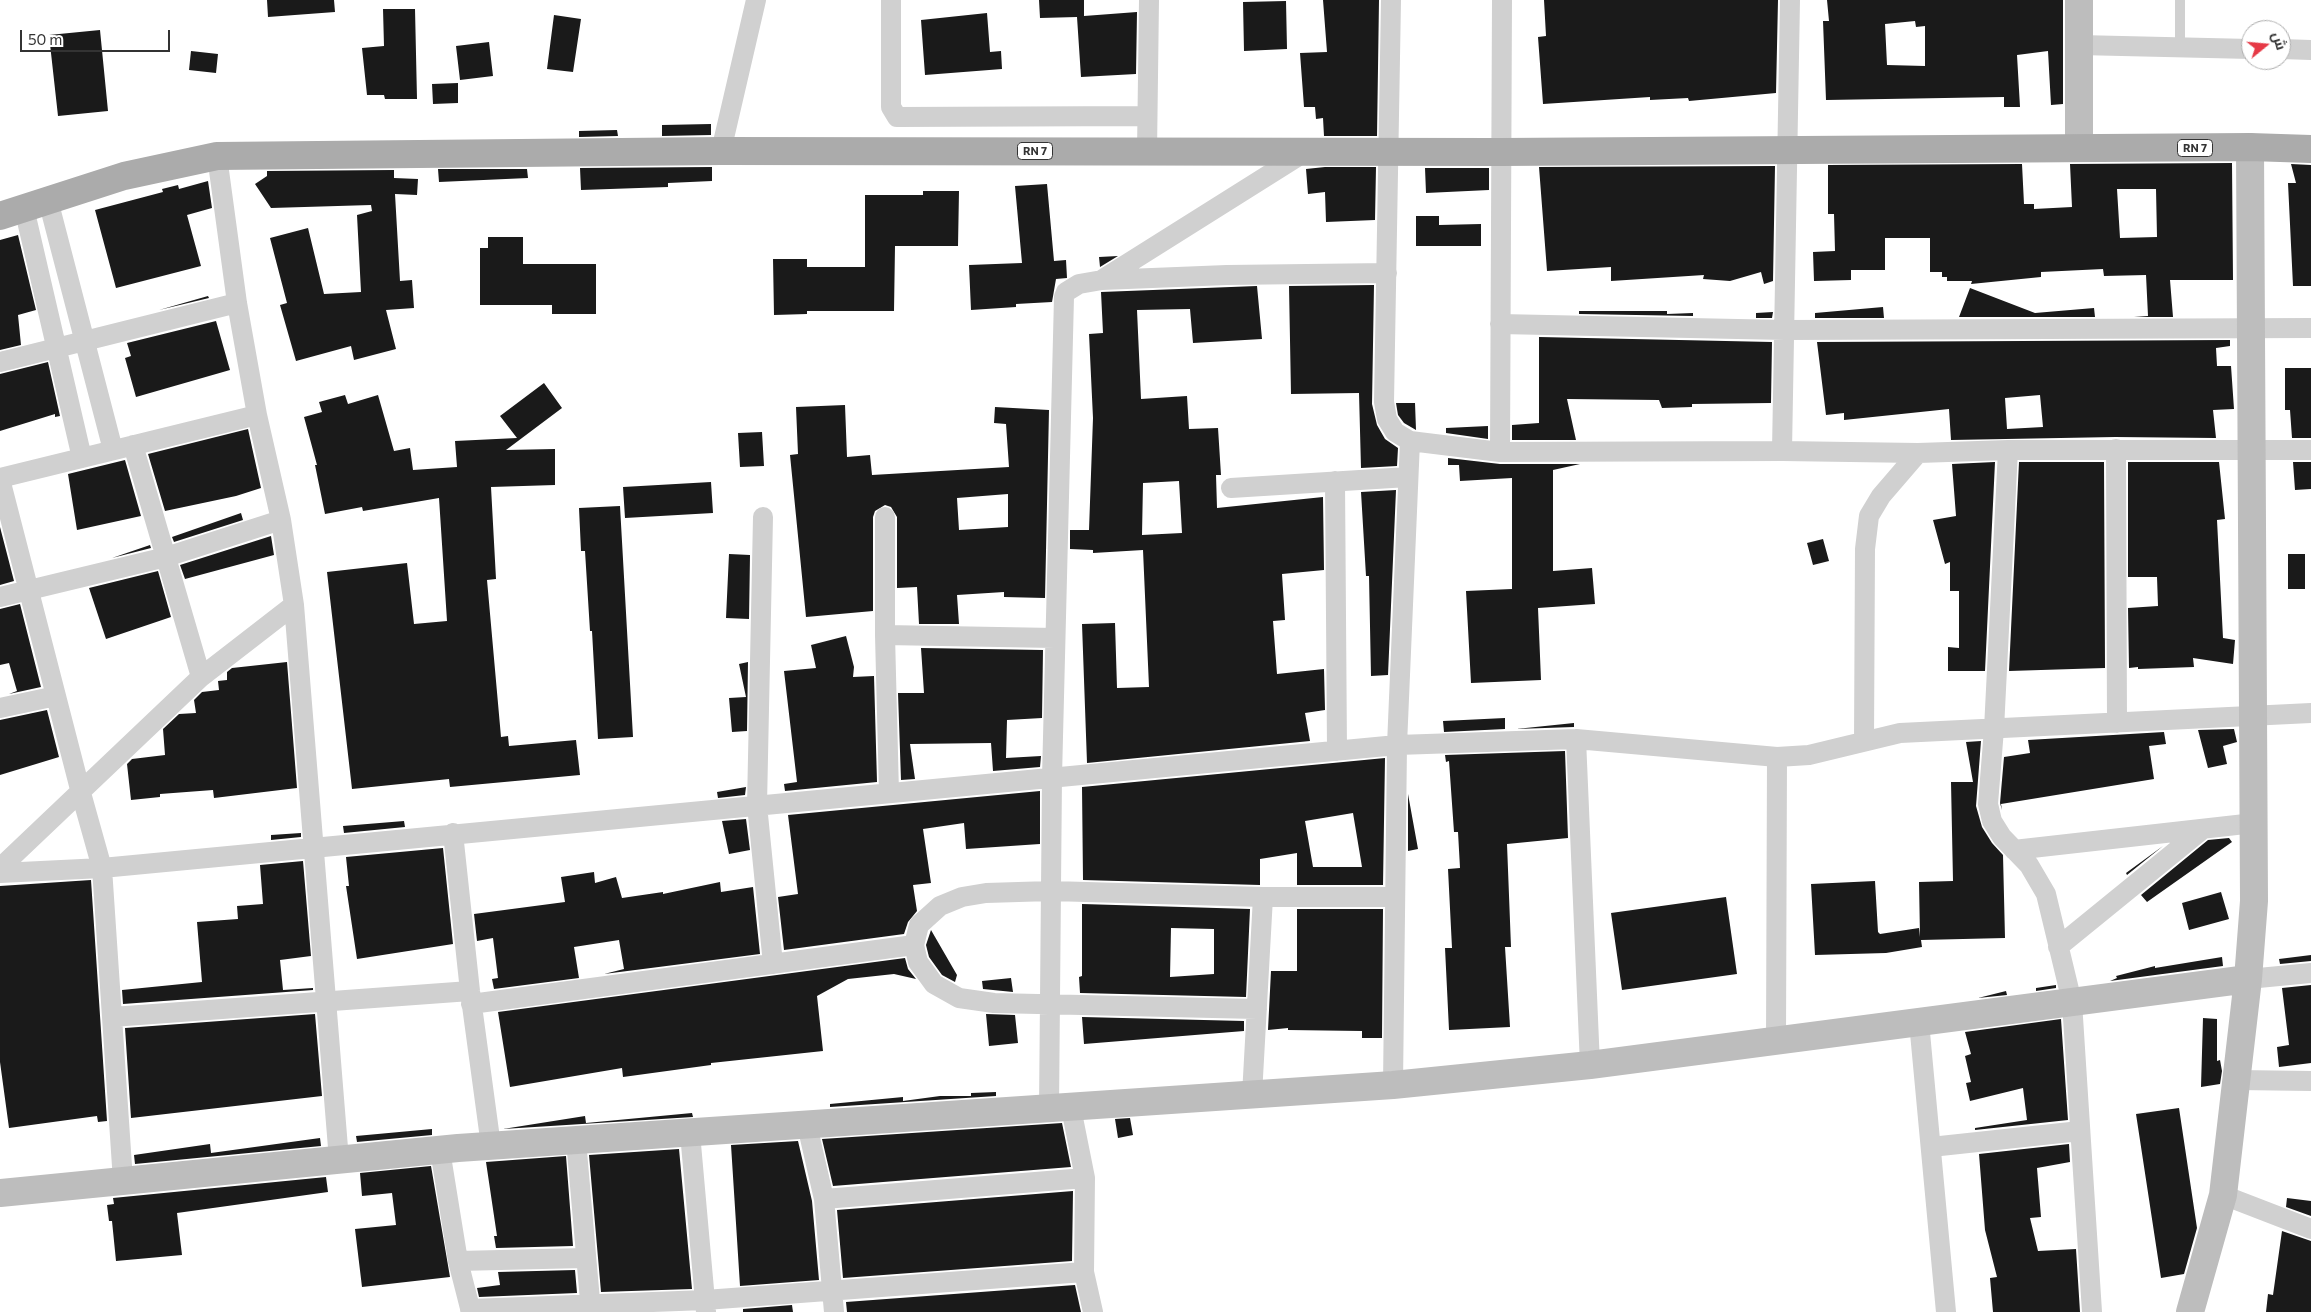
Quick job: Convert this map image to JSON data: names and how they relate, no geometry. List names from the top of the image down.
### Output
{
  "streets": {
    "main road": ["RN 7"]
  },
  "scale_bar": "50 m",
  "north": "right"
}
